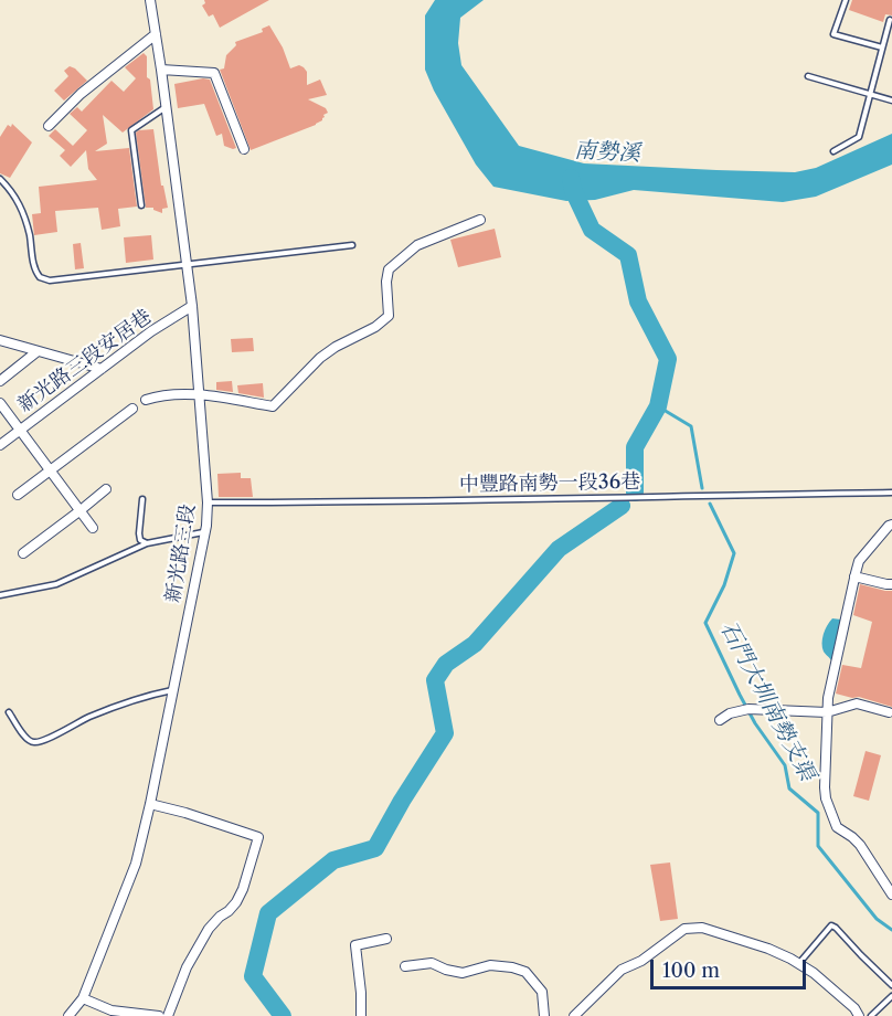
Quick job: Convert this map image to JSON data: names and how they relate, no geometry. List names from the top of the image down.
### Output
{
  "streets": {
    "street": ["新光路三段安居巷", "新光路三段"],
    "lane": ["中豐路南勢一段36巷"]
  },
  "crossings": [
    ["新光路三段安居巷", "新光路三段"],
    ["中豐路南勢一段36巷", "新光路三段"]
  ],
  "water": ["南勢溪", "石門大圳南勢支渠"],
  "scale_bar": "100 m"
}
